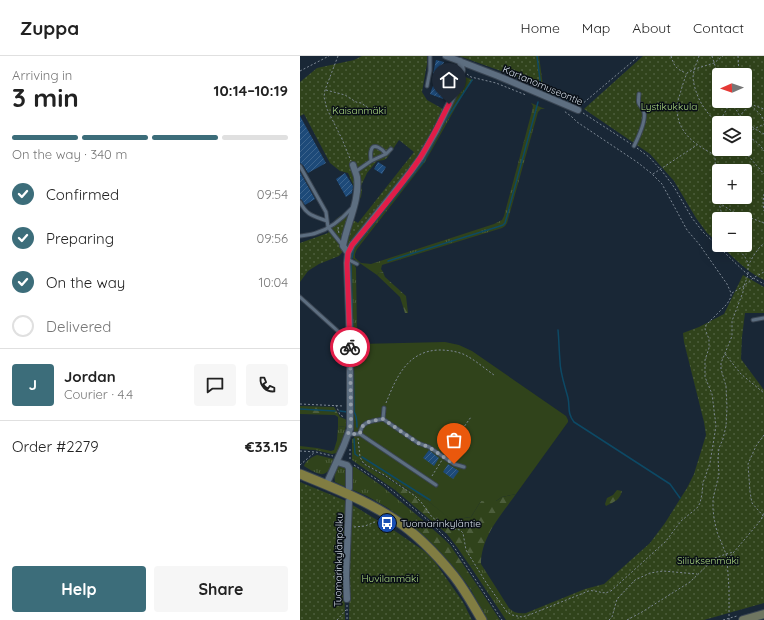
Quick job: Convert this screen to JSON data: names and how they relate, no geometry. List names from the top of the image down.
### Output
{
  "streets": {
    "street": ["Kartanomuseontie", "Tuomarinkylänpolku"]
  },
  "parks": [
    "Lystikukkula",
    "Kaisanmäki",
    "Siliuksenmäki",
    "Huvilanmäki"
  ],
  "places": {
    "bus stop": ["Tuomarinkyläntie"]
  },
  "north": "left",
  "page": {
    "header": "Zuppa",
    "nav": [
      "Home",
      "Map",
      "About",
      "Contact"
    ],
    "heading": ["3 min", "Arriving in", "10:14–10:19"],
    "panel": [
      "Jordan",
      "Courier · 4.4",
      "Order #2279",
      "€33.15"
    ],
    "map_buttons": ["+", "−"],
    "bar": "On the way · 340 m",
    "list": [
      ["Confirmed", "09:54"],
      ["Preparing", "09:56"],
      ["On the way", "10:04"],
      "Delivered"
    ],
    "round": "J",
    "buttons": ["Help", "Share"]
  }
}
